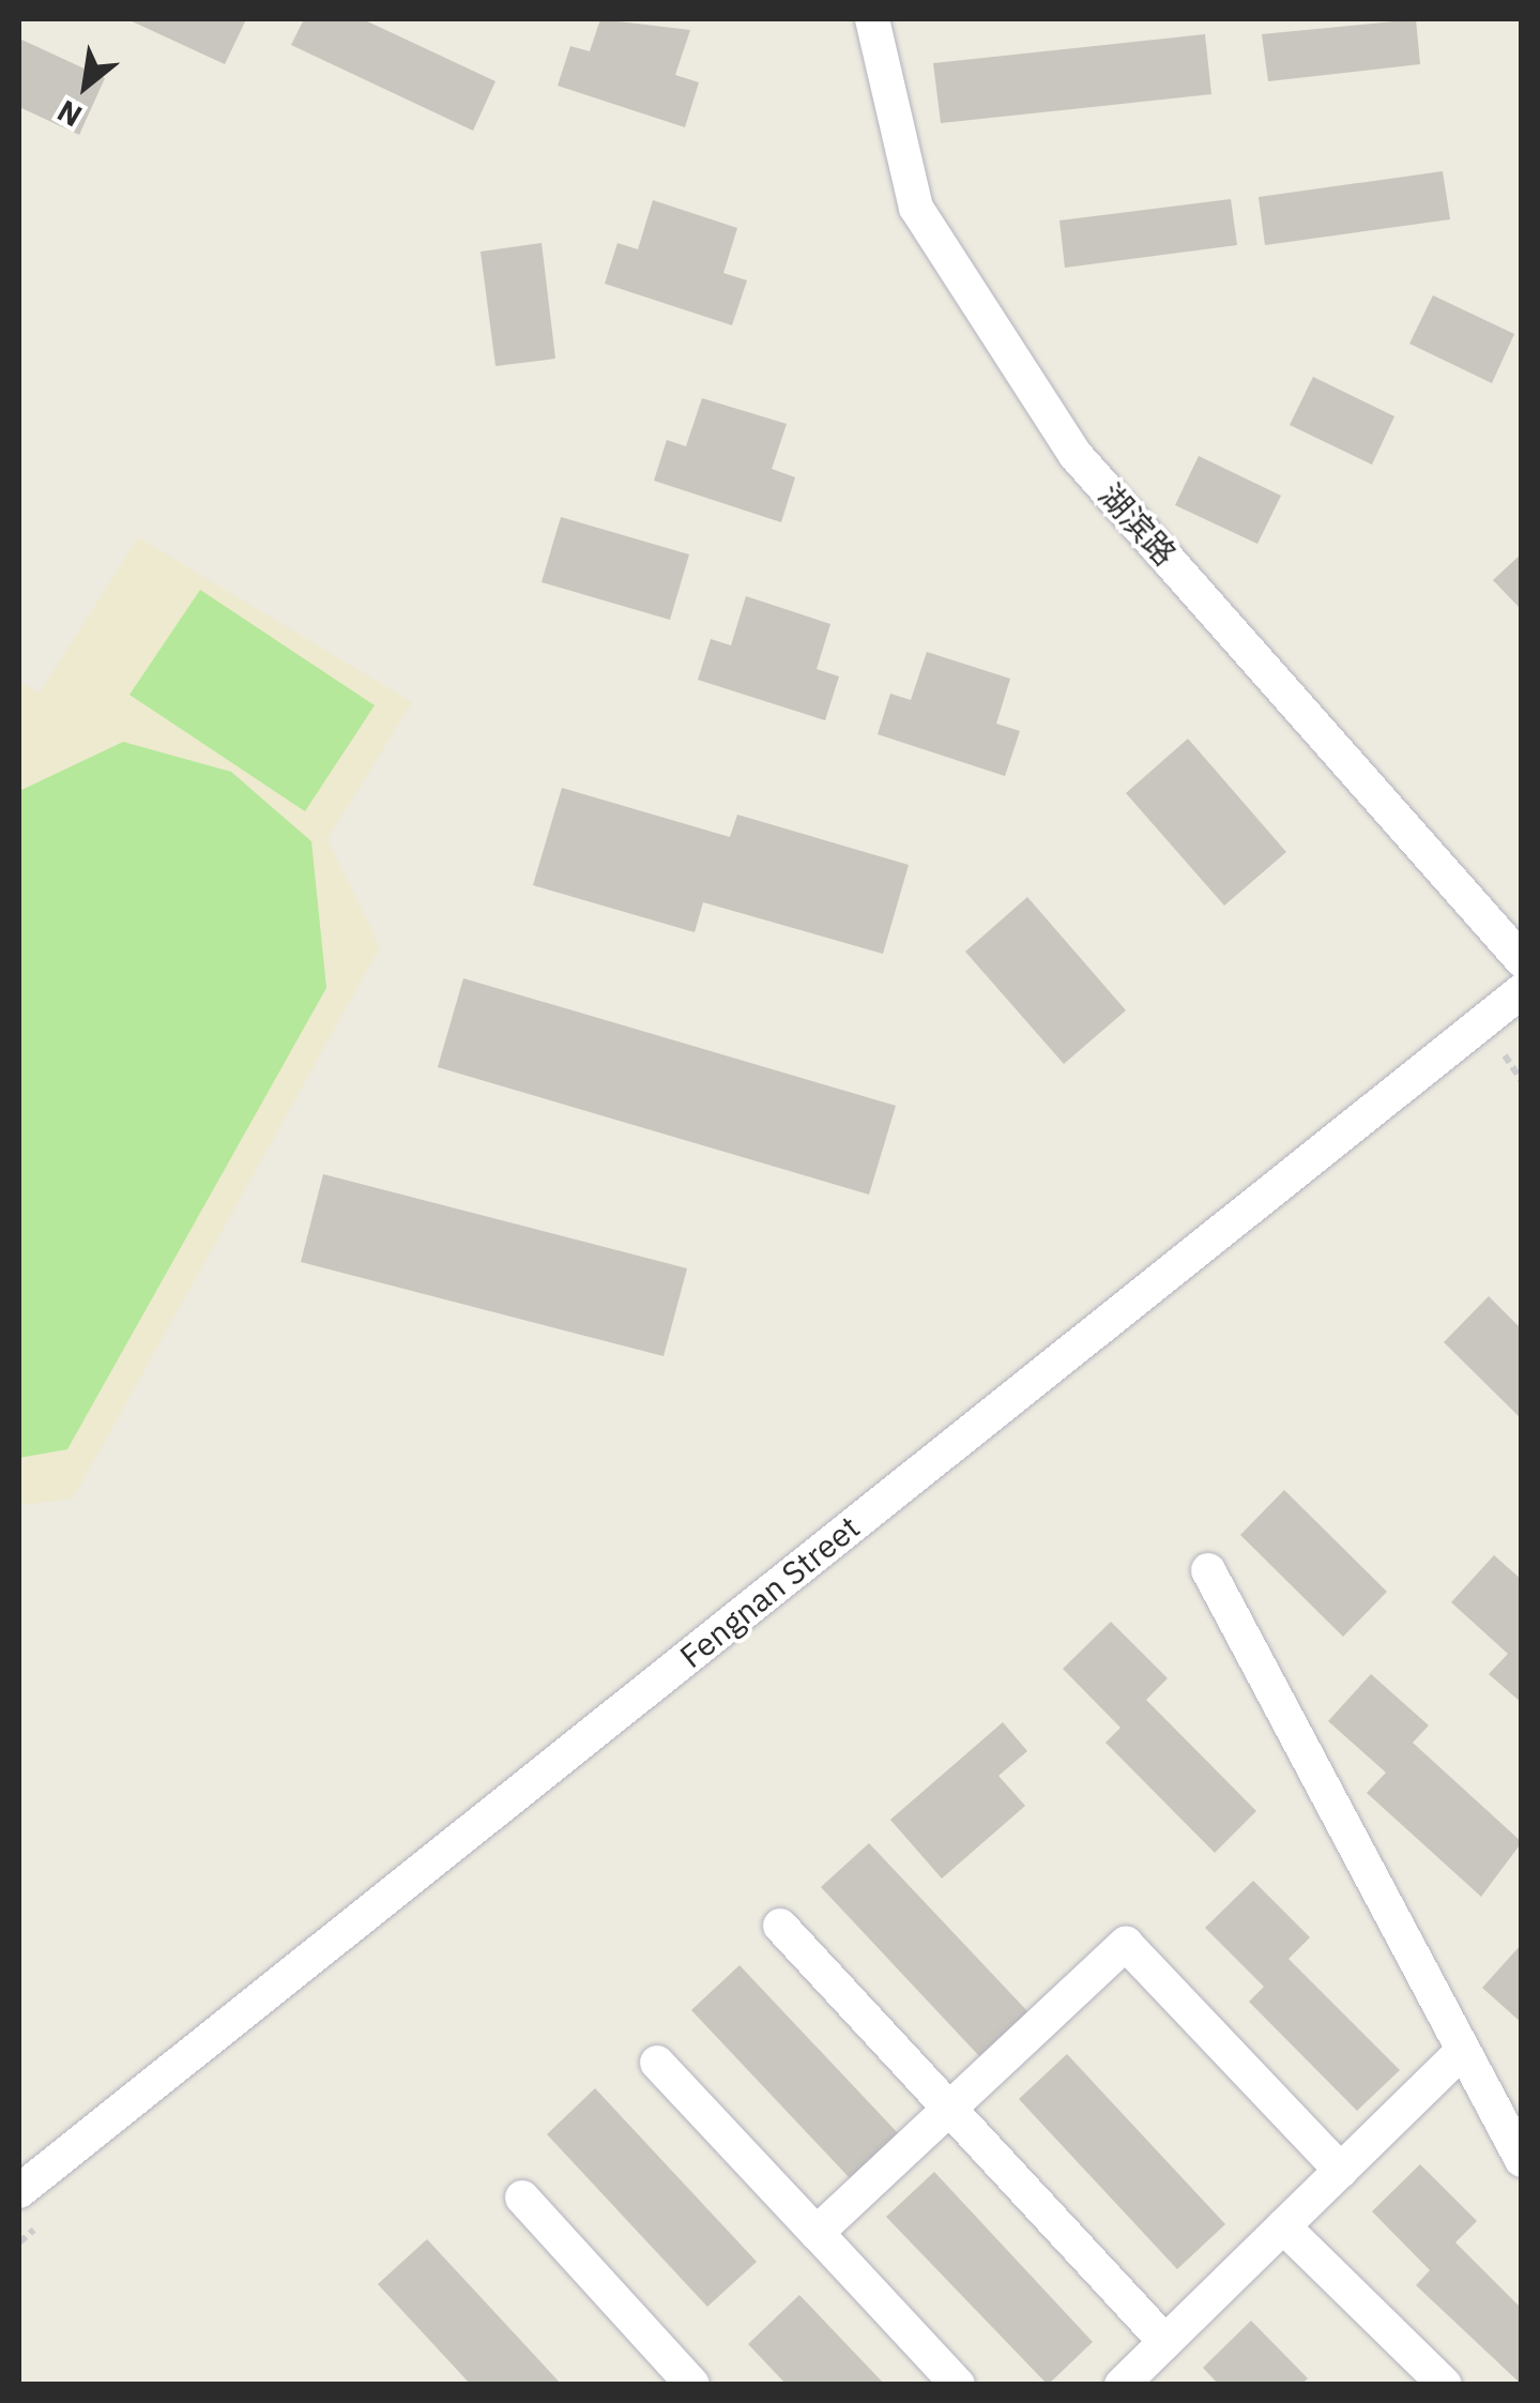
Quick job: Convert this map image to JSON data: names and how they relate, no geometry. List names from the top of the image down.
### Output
{
  "streets": {
    "street": ["湖滨路", "Fengnan Street"]
  },
  "north": "bottom left"
}
